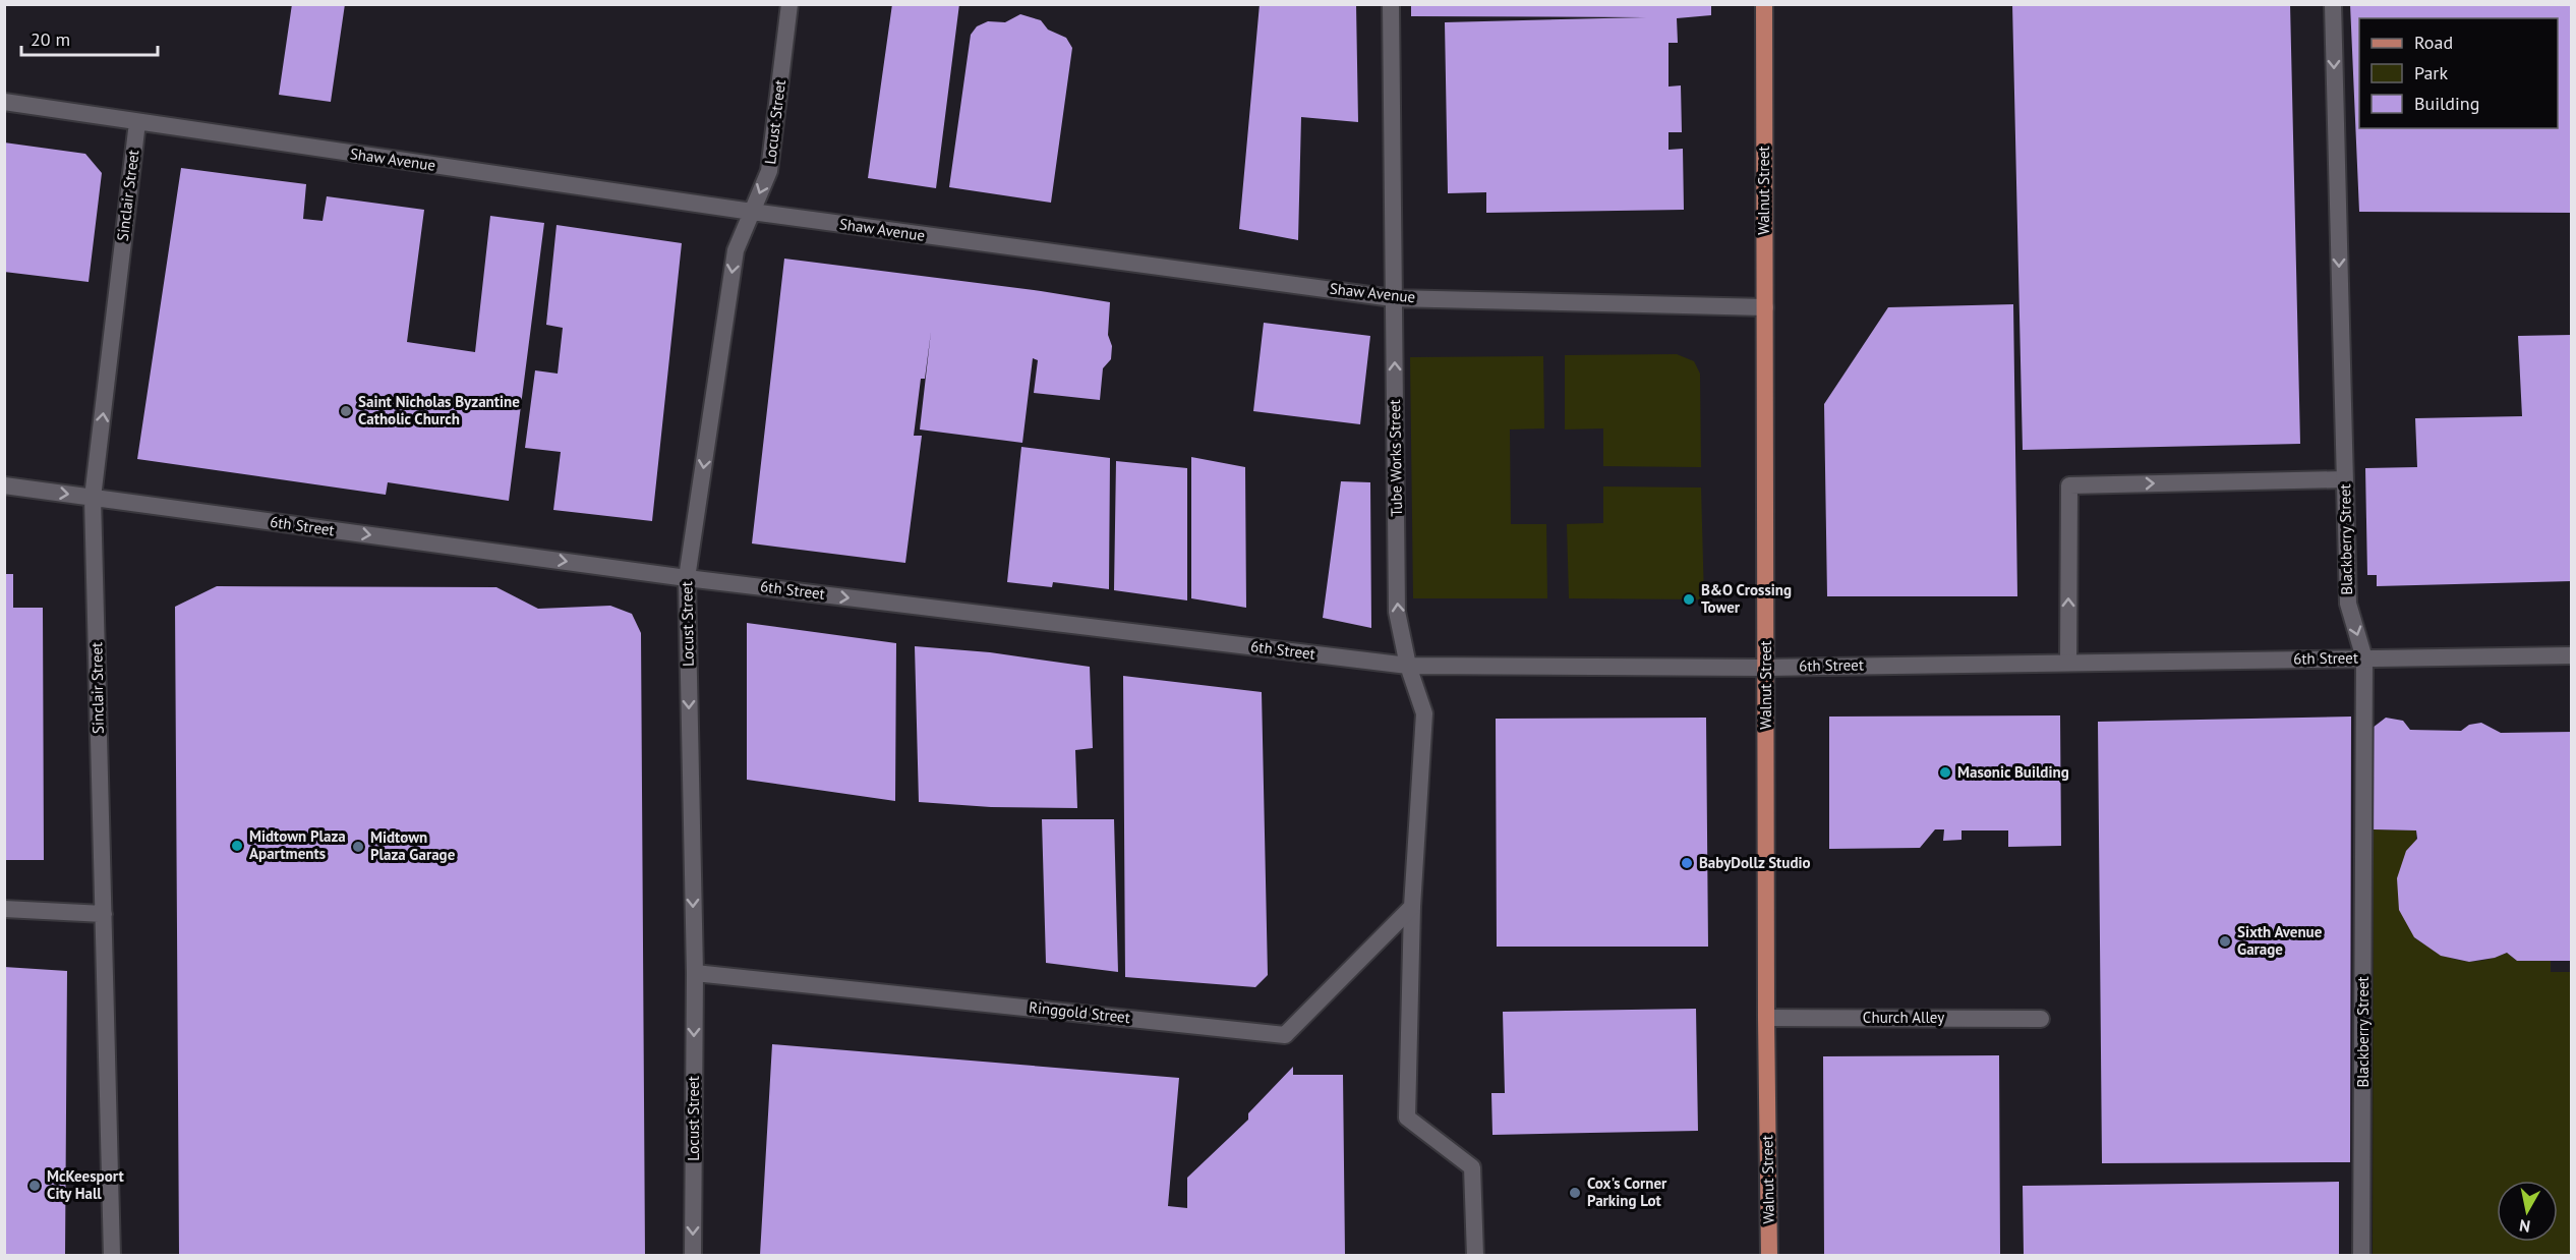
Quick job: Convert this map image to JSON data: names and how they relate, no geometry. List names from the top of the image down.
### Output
{
  "streets": {
    "main road": ["Walnut Street"],
    "street": [
      "Locust Street",
      "Shaw Avenue",
      "Sinclair Street",
      "Tube Works Street",
      "6th Street",
      "Blackberry Street",
      "Ringgold Street",
      "Church Alley"
    ]
  },
  "crossings": [
    ["Locust Street", "Shaw Avenue"],
    ["Locust Street", "6th Street"],
    ["Locust Street", "Ringgold Street"],
    ["Shaw Avenue", "Walnut Street"],
    ["Shaw Avenue", "Sinclair Street"],
    ["Shaw Avenue", "Tube Works Street"],
    ["Walnut Street", "6th Street"],
    ["Walnut Street", "Church Alley"],
    ["Sinclair Street", "6th Street"],
    ["Tube Works Street", "6th Street"],
    ["Tube Works Street", "Ringgold Street"],
    ["6th Street", "Blackberry Street"]
  ],
  "one_way": ["Locust Street", "6th Street", "Blackberry Street"],
  "places": [
    "Saint Nicholas Byzantine Catholic Church",
    "B&O Crossing Tower",
    "Masonic Building",
    "Midtown Plaza Apartments",
    "Midtown Plaza Garage",
    "BabyDollz Studio",
    "Sixth Avenue Garage",
    "McKeesport City Hall",
    "Cox's Corner Parking Lot"
  ],
  "legend": ["Road", "Park", "Building"],
  "scale_bar": "20 m",
  "north": "bottom"
}
